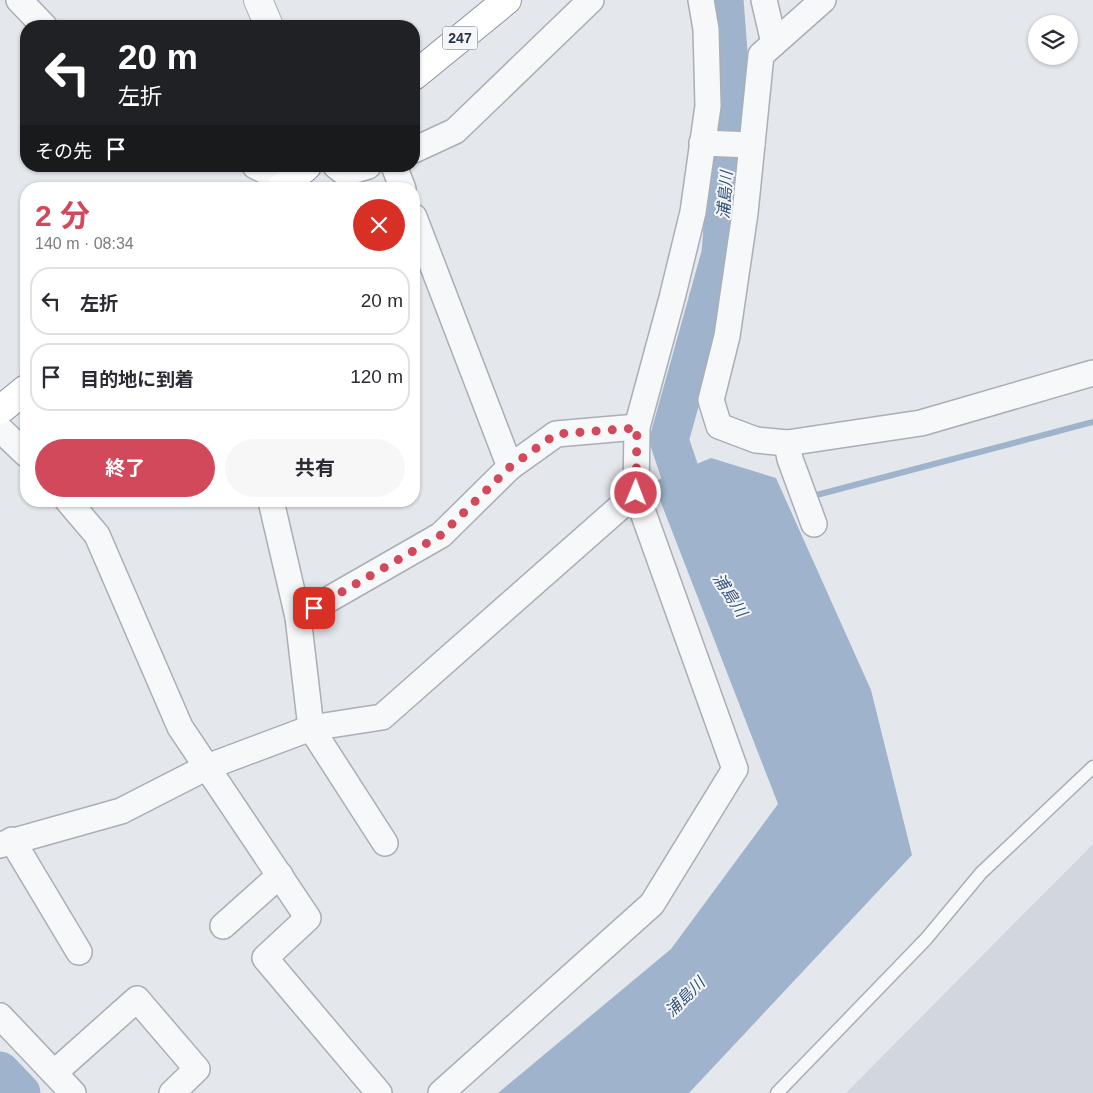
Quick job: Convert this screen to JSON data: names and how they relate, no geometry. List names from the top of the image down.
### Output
{
  "streets": {
    "highway": ["247"]
  },
  "water": ["浦島川"],
  "page": {
    "turn": ["20 m", "左折"],
    "then": "その先",
    "heading": ["2 分", "140 m · 08:34"],
    "list": [
      {
        "name": "左折",
        "value": "20 m"
      },
      {
        "name": "目的地に到着",
        "value": "120 m"
      }
    ],
    "buttons": ["終了", "共有"]
  }
}
